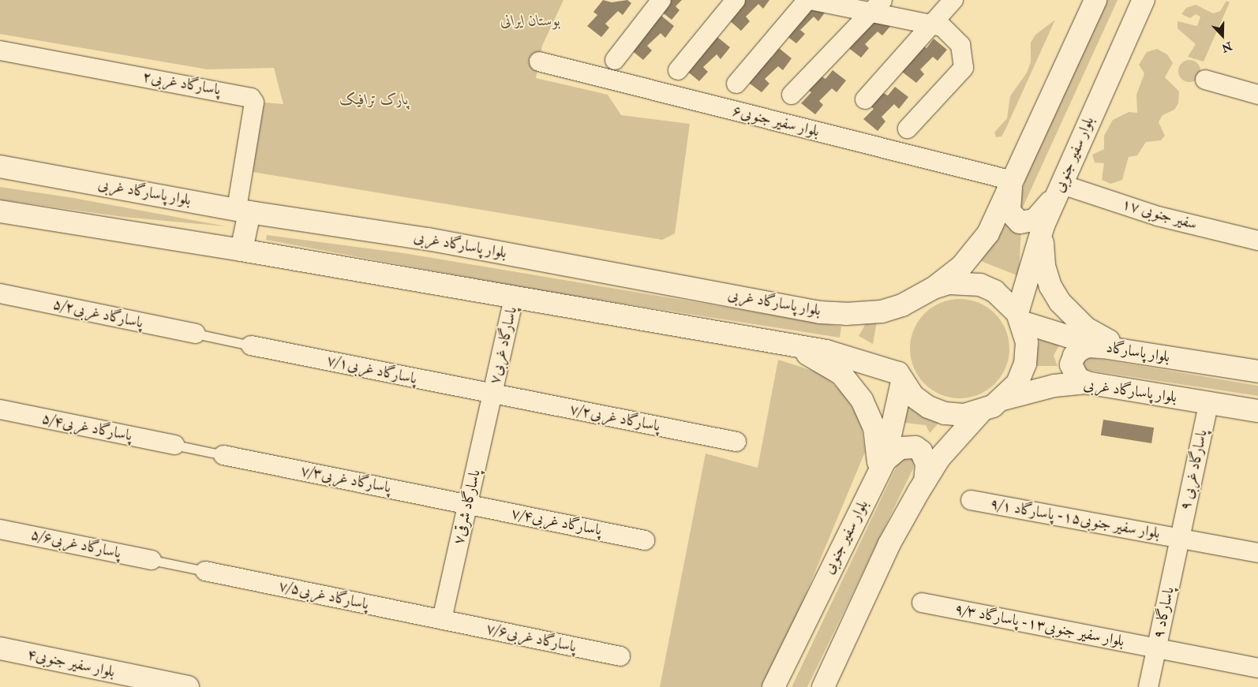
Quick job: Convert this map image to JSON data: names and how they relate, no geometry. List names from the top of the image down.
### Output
{
  "streets": {
    "main road": [
      "بلوار سفیر جنوبی",
      "بلوار پاسارگاد غربی",
      "بلوار پاسارگاد",
      "بلوار سفیر جنوبی۴"
    ],
    "street": [
      "پاسارگاد غربی۲",
      "بلوار سفیر جنوبی۶",
      "سفیر جنوبی ۱۷",
      "پاسارگاد غربی۵/۲",
      "پاسارگاد غربی۷",
      "پاسارگاد غربی۷/۱",
      "پاسارگاد غربی۷/۲",
      "پاسارگاد غربی۵/۴",
      "پاسارگاد غربی ۹",
      "پاسارگاد غربی۷/۳",
      "پاسارگاد شرقی۷",
      "بلوار سفیر جنوبی۱۵- پاسارگاد ۹/۱",
      "پاسارگاد غربی۷/۴",
      "پاسارگاد غربی۵/۶",
      "پاسارگاد غربی۷/۵",
      "پاسارگاد ۹",
      "بلوار سفیر جنوبی۱۳- پاسارگاد ۹/۳",
      "پاسارگاد غربی۷/۶"
    ]
  },
  "crossings": [
    ["پاسارگاد غربی۲", "بلوار پاسارگاد غربی"],
    ["بلوار سفیر جنوبی", "سفیر جنوبی ۱۷"],
    ["بلوار سفیر جنوبی", "بلوار پاسارگاد"],
    ["بلوار پاسارگاد غربی", "پاسارگاد غربی ۹"],
    ["پاسارگاد غربی۷", "پاسارگاد غربی۷/۱"],
    ["پاسارگاد غربی۷", "پاسارگاد غربی۷/۲"],
    ["پاسارگاد غربی۷", "پاسارگاد شرقی۷"],
    ["پاسارگاد غربی۷/۱", "پاسارگاد غربی۷/۲"],
    ["پاسارگاد غربی۷/۱", "پاسارگاد شرقی۷"],
    ["پاسارگاد غربی۷/۲", "پاسارگاد شرقی۷"],
    ["پاسارگاد غربی ۹", "بلوار سفیر جنوبی۱۵- پاسارگاد ۹/۱"],
    ["پاسارگاد غربی ۹", "پاسارگاد ۹"],
    ["پاسارگاد غربی۷/۳", "پاسارگاد شرقی۷"],
    ["پاسارگاد غربی۷/۳", "پاسارگاد غربی۷/۴"],
    ["پاسارگاد شرقی۷", "پاسارگاد غربی۷/۴"],
    ["پاسارگاد شرقی۷", "پاسارگاد غربی۷/۵"],
    ["پاسارگاد شرقی۷", "پاسارگاد غربی۷/۶"],
    ["بلوار سفیر جنوبی۱۵- پاسارگاد ۹/۱", "پاسارگاد ۹"],
    ["پاسارگاد غربی۷/۵", "پاسارگاد غربی۷/۶"],
    ["پاسارگاد ۹", "بلوار سفیر جنوبی۱۳- پاسارگاد ۹/۳"]
  ],
  "parks": ["بوستان ایرانی", "پارک ترافیک"],
  "north": "bottom"
}
